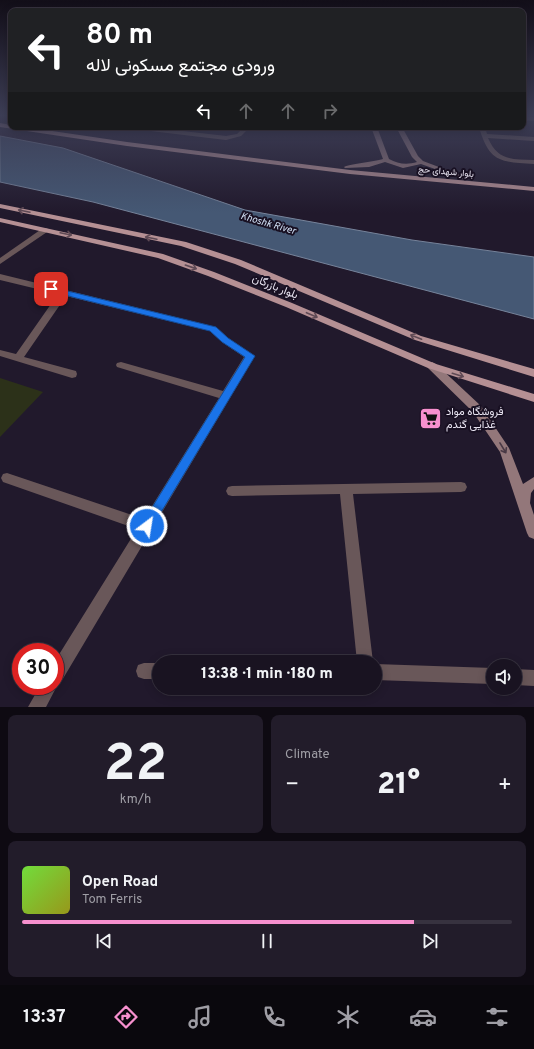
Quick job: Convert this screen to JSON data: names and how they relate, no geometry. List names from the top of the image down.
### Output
{
  "streets": {
    "main road": ["بلوار شهدای حج", "بلوار بازرگان"]
  },
  "water": ["Khoshk River"],
  "places": {
    "supermarket": ["فروشگاه مواد غذایی گندم"]
  },
  "page": {
    "turn": ["80 m", "ورودی مجتمع مسکونی لاله"],
    "limit": "30",
    "trip": "13:38 · 1 min · 180 m",
    "tile": [
      ["22", "km/h"],
      "Climate"
    ],
    "heat": ["−", "21°", "+"],
    "song": ["Open Road", "Tom Ferris"],
    "tabs": "13:37"
  }
}
